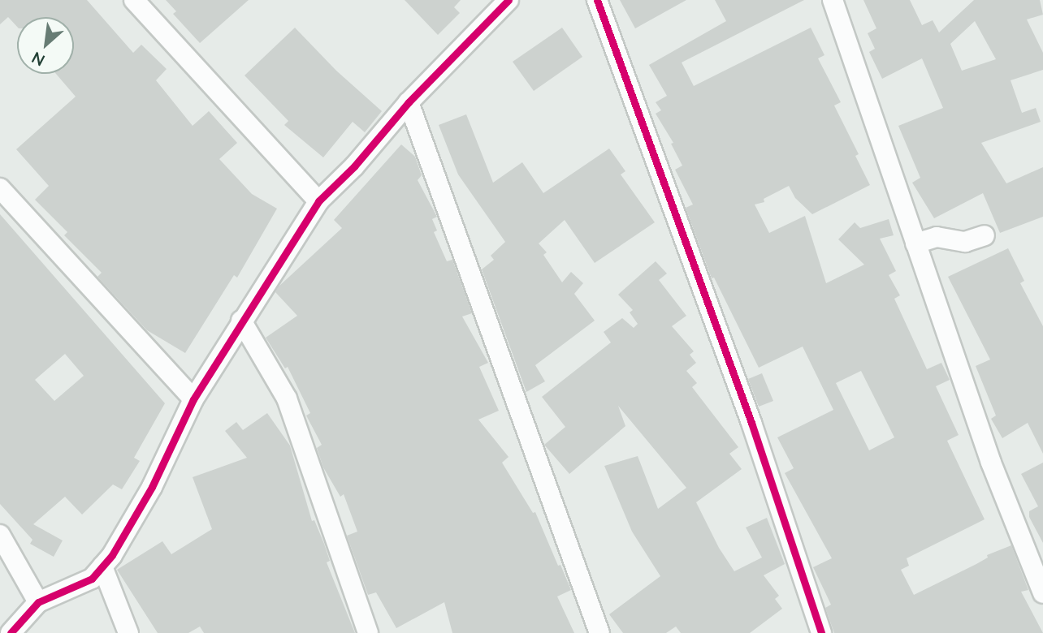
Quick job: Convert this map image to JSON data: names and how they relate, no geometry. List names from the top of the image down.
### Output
{
  "north": "bottom left"
}
